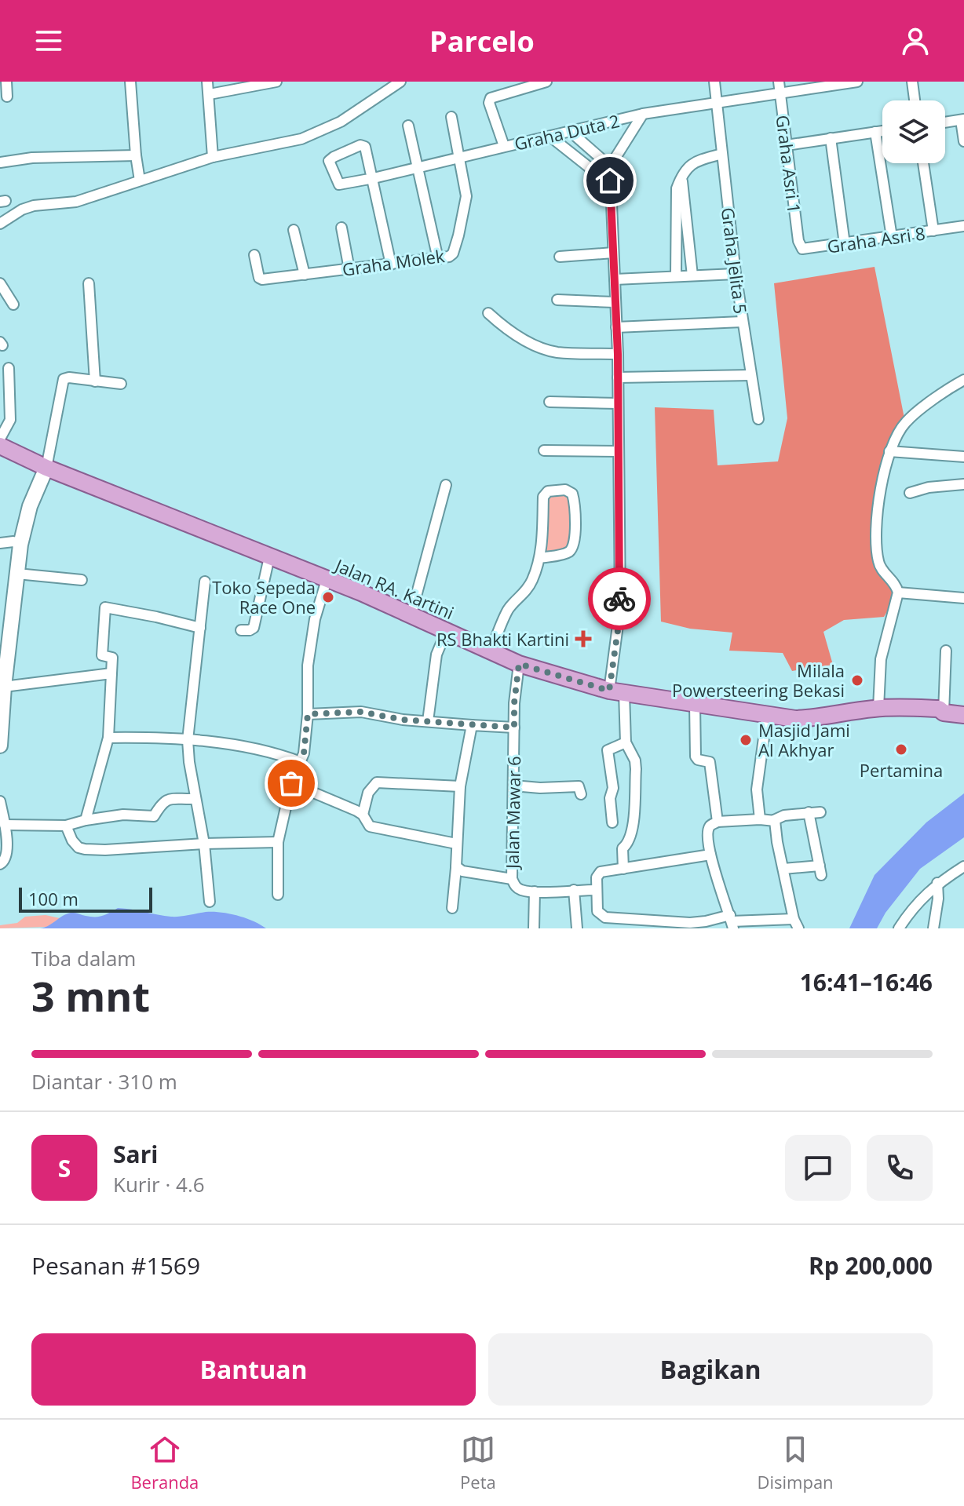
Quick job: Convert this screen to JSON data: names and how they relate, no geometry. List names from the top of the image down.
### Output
{
  "streets": {
    "main road": ["Jalan RA. Kartini"],
    "street": [
      "Graha Duta 2",
      "Graha Asri 1",
      "Graha Asri 8",
      "Graha Jelita 5",
      "Graha Molek",
      "Jalan Mawar 6"
    ]
  },
  "crossings": [
    ["Graha Duta 2", "Graha Asri 1"],
    ["Graha Duta 2", "Graha Jelita 5"],
    ["Graha Duta 2", "Graha Molek"],
    ["Graha Asri 1", "Graha Asri 8"],
    ["Jalan RA. Kartini", "Jalan Mawar 6"]
  ],
  "places": {
    "other": [
      "Toko Sepeda Race One",
      "Milala Powersteering Bekasi",
      "Masjid Jami Al Akhyar",
      "Pertamina"
    ],
    "health": ["RS Bhakti Kartini"]
  },
  "scale_bar": "100 m",
  "page": {
    "header": "Parcelo",
    "scale": "100 m",
    "heading": ["3 mnt", "Tiba dalam", "16:41–16:46"],
    "panel": [
      "Sari",
      "Kurir · 4.6",
      "Pesanan #1569",
      "Rp 200,000"
    ],
    "bar": "Diantar · 310 m",
    "round": "S",
    "buttons": ["Bantuan", "Bagikan"],
    "tabs": ["Beranda", "Peta", "Disimpan"]
  }
}
